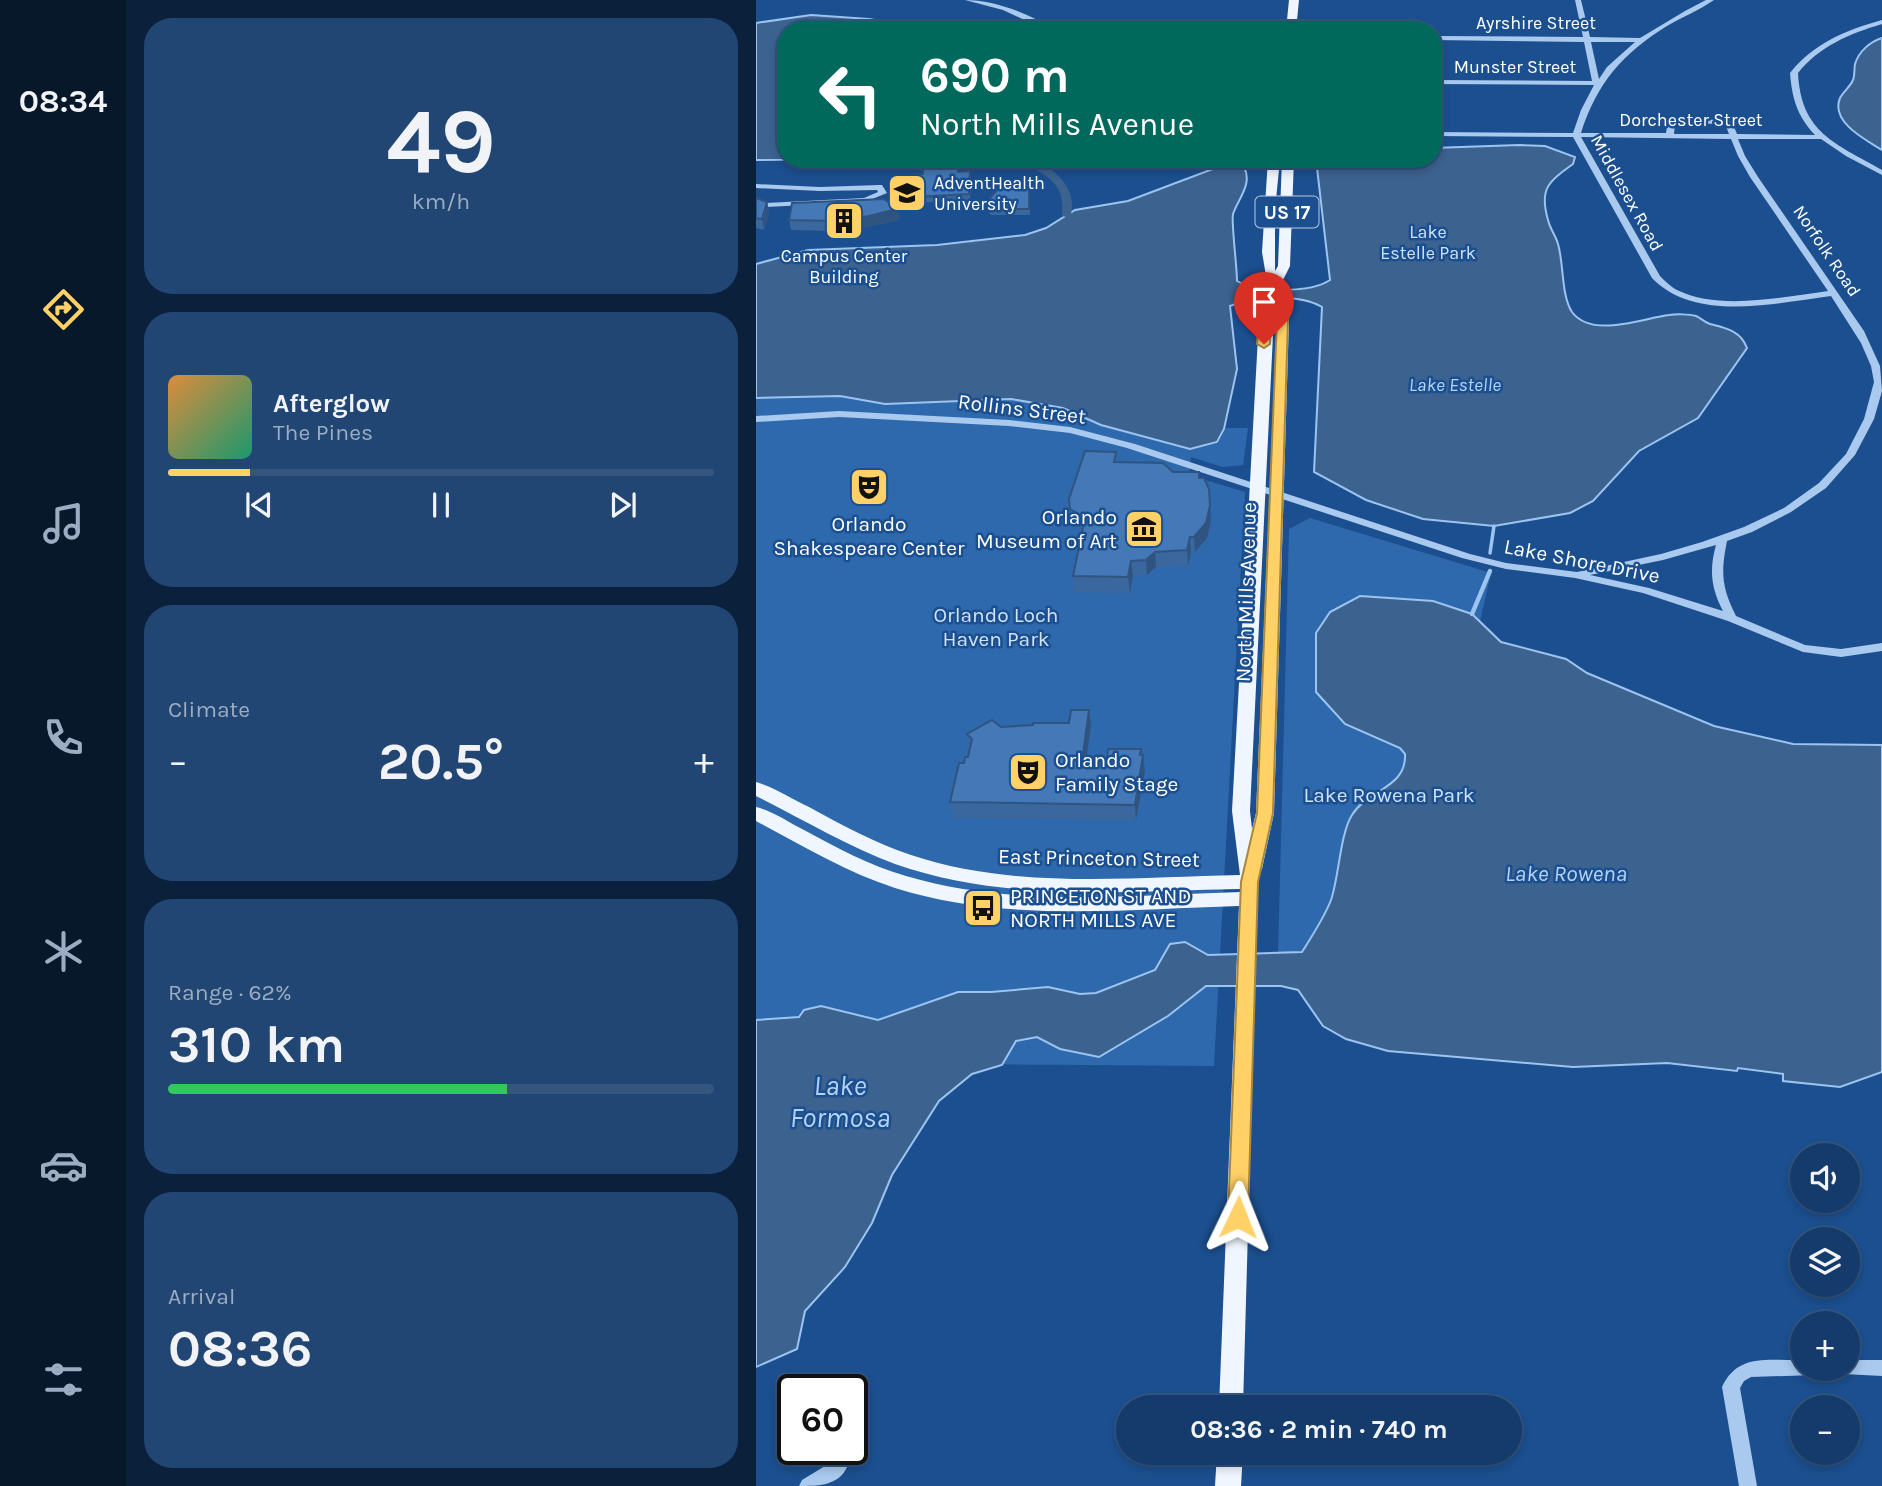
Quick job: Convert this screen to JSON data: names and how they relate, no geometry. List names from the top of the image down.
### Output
{
  "streets": {
    "main road": ["US 17", "North Mills Avenue", "East Princeton Street"],
    "street": [
      "Ayrshire Street",
      "Munster Street",
      "Dorchester Street",
      "Middlesex Road",
      "Norfolk Road",
      "Rollins Street",
      "Lake Shore Drive"
    ]
  },
  "crossings": [
    ["Ayrshire Street", "Middlesex Road"],
    ["Munster Street", "Middlesex Road"],
    ["Dorchester Street", "Middlesex Road"],
    ["Dorchester Street", "Norfolk Road"],
    ["Middlesex Road", "Norfolk Road"],
    ["Norfolk Road", "Lake Shore Drive"],
    ["Rollins Street", "Lake Shore Drive"],
    ["Rollins Street", "North Mills Avenue"],
    ["Lake Shore Drive", "North Mills Avenue"],
    ["North Mills Avenue", "East Princeton Street"]
  ],
  "water": ["Lake Estelle", "Lake Rowena", "Lake Formosa"],
  "parks": ["Lake Estelle Park", "Orlando Loch Haven Park", "Lake Rowena Park"],
  "places": {
    "school or university": ["AdventHealth University"],
    "building": ["Campus Center Building"],
    "theatre": ["Orlando Shakespeare Center", "Orlando Family Stage"],
    "museum": ["Orlando Museum of Art"],
    "bus stop": ["PRINCETON ST AND NORTH MILLS AVE"]
  },
  "page": {
    "tabs": "08:34",
    "tile": [
      ["49", "km/h"],
      "Climate",
      ["Range · 62%", "310 km"],
      ["Arrival", "08:36"]
    ],
    "turn": ["690 m", "North Mills Avenue"],
    "song": ["Afterglow", "The Pines"],
    "heat": ["−", "20.5°", "+"],
    "map_buttons": ["+", "−"],
    "limit": "60",
    "trip": "08:36 · 2 min · 740 m"
  }
}
